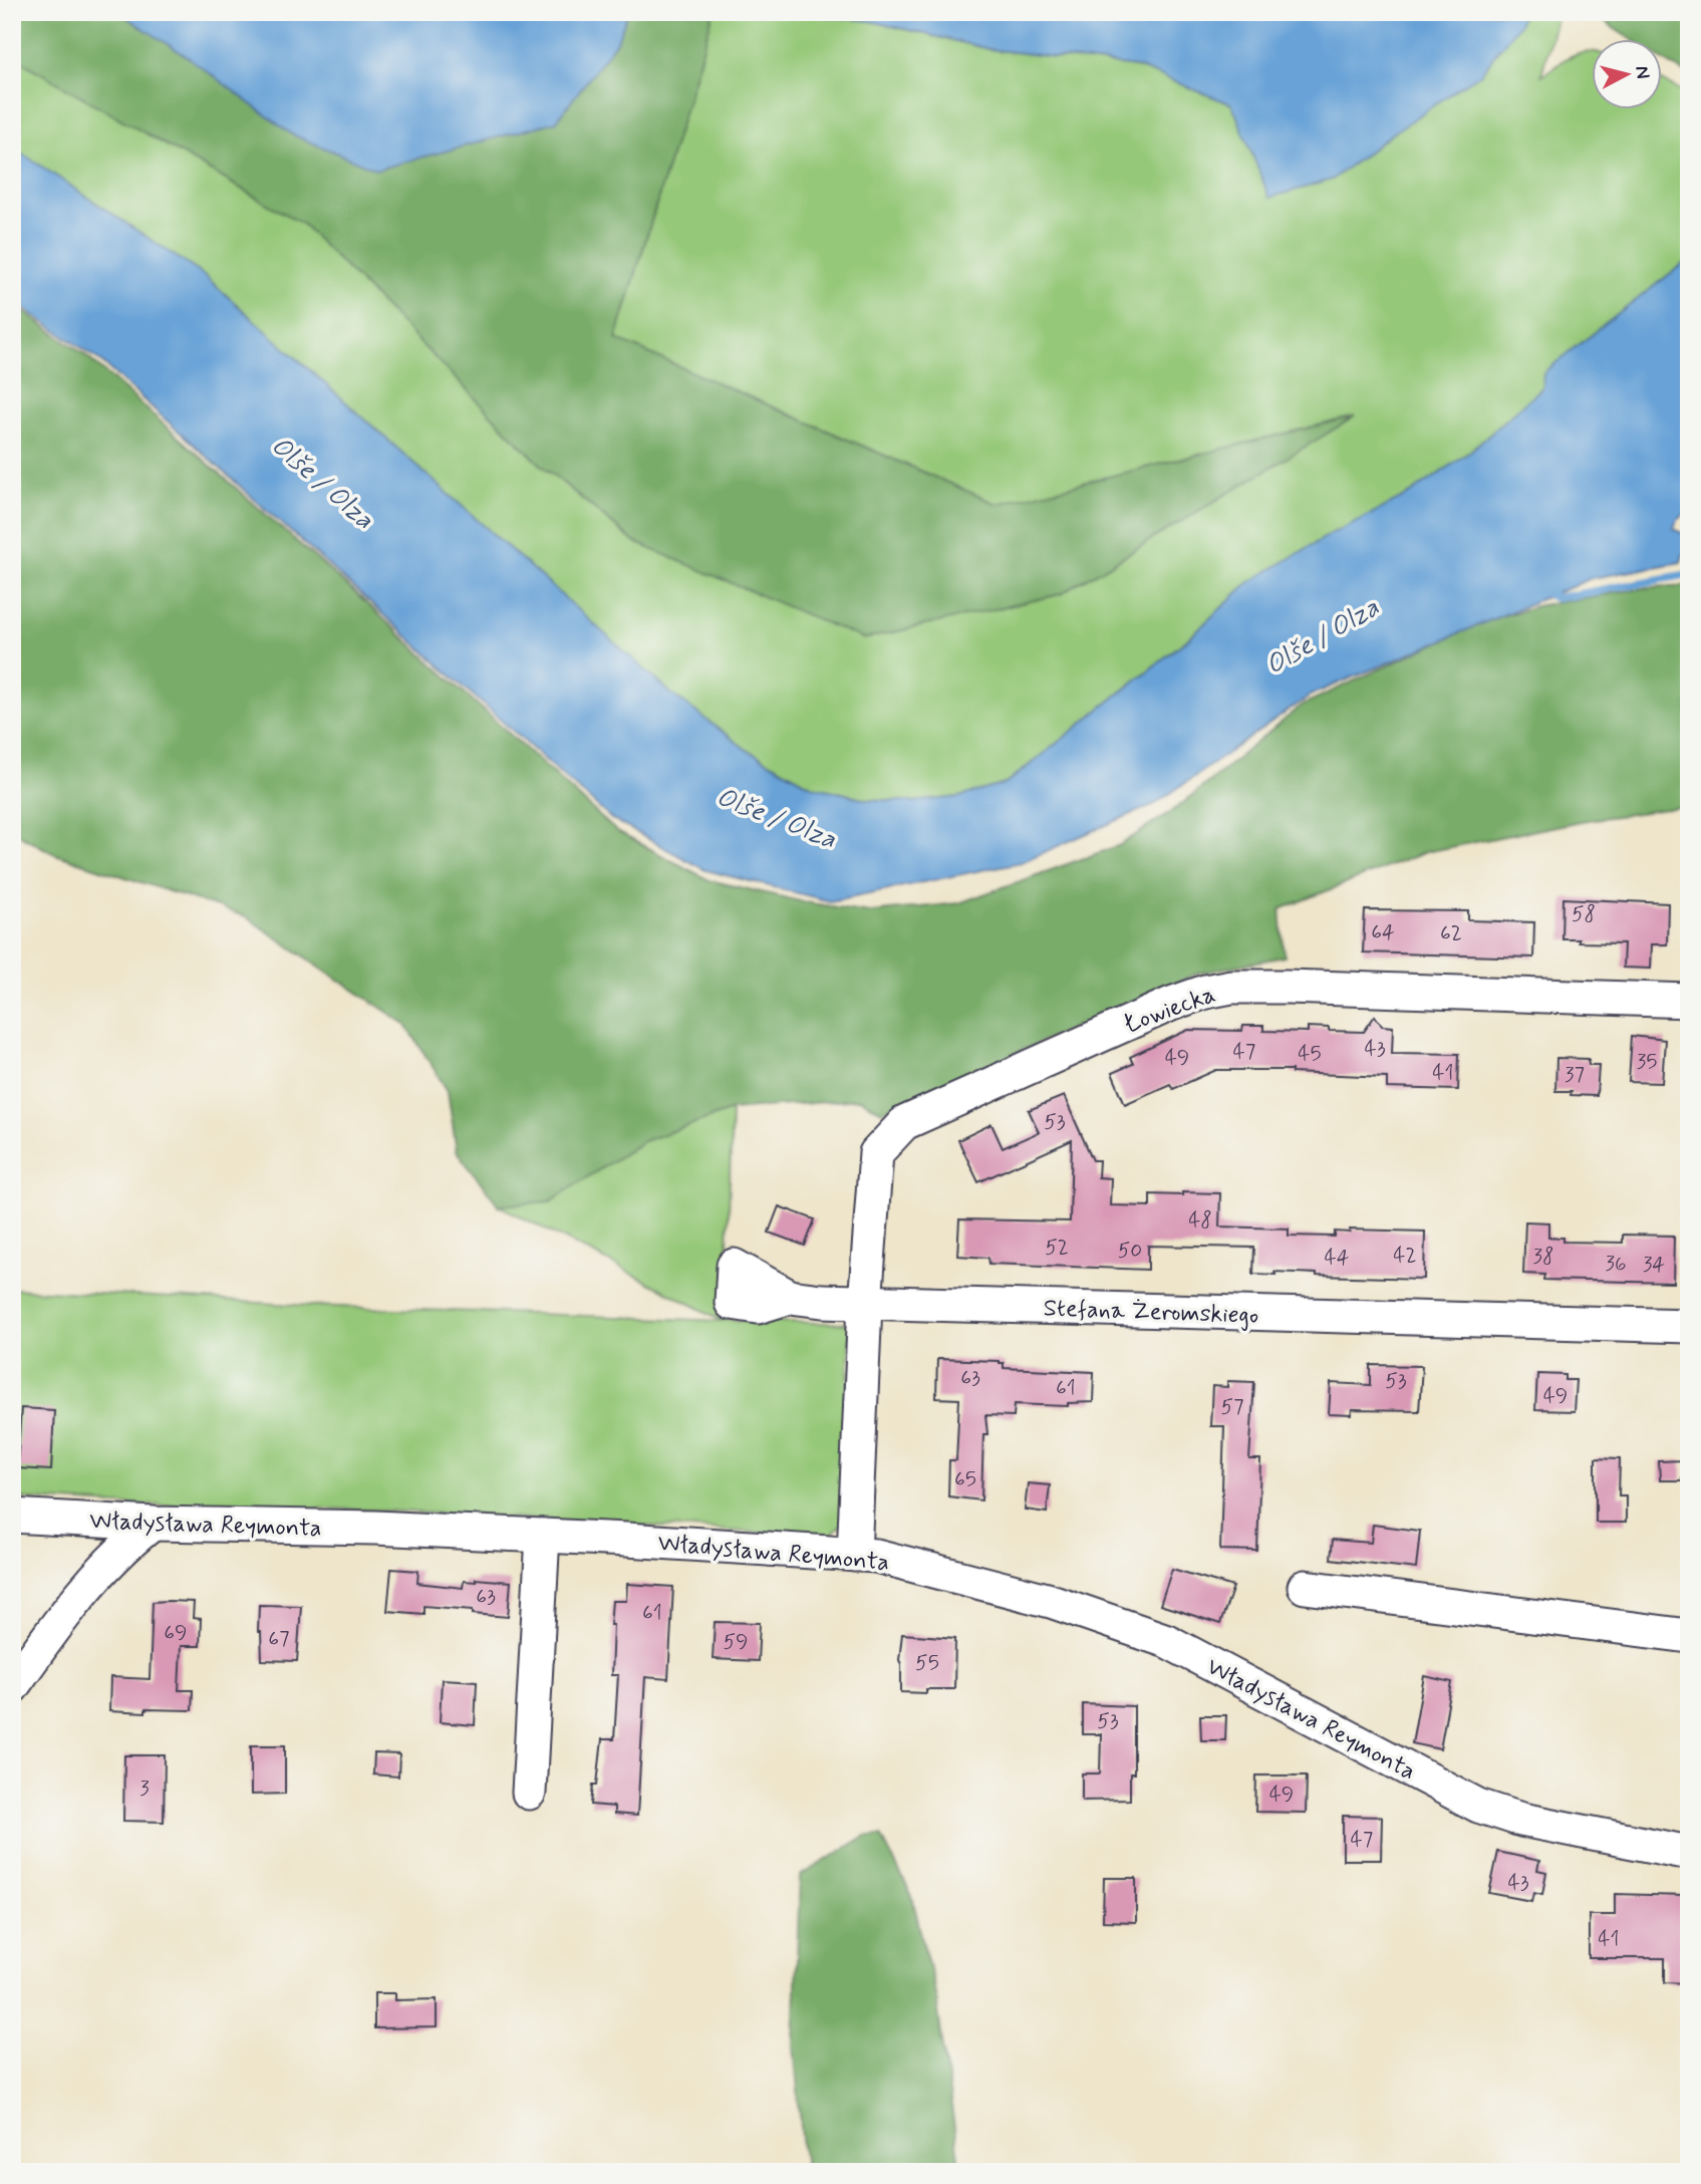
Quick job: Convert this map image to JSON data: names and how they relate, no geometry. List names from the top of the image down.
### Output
{
  "streets": {
    "street": ["Łowiecka", "Stefana Żeromskiego", "Władysława Reymonta"]
  },
  "crossings": [
    ["Łowiecka", "Stefana Żeromskiego"]
  ],
  "water": ["Olše / Olza"],
  "house_numbers": [
    "58",
    "64",
    "62",
    "43",
    "47",
    "45",
    "49",
    "35",
    "41",
    "37",
    "53",
    "48",
    "52",
    "50",
    "42",
    "38",
    "44",
    "36",
    "34",
    "63",
    "53",
    "61",
    "49",
    "57",
    "65",
    "63",
    "61",
    "69",
    "67",
    "59",
    "55",
    "53",
    "3",
    "49",
    "47",
    "43",
    "41"
  ],
  "north": "right"
}
